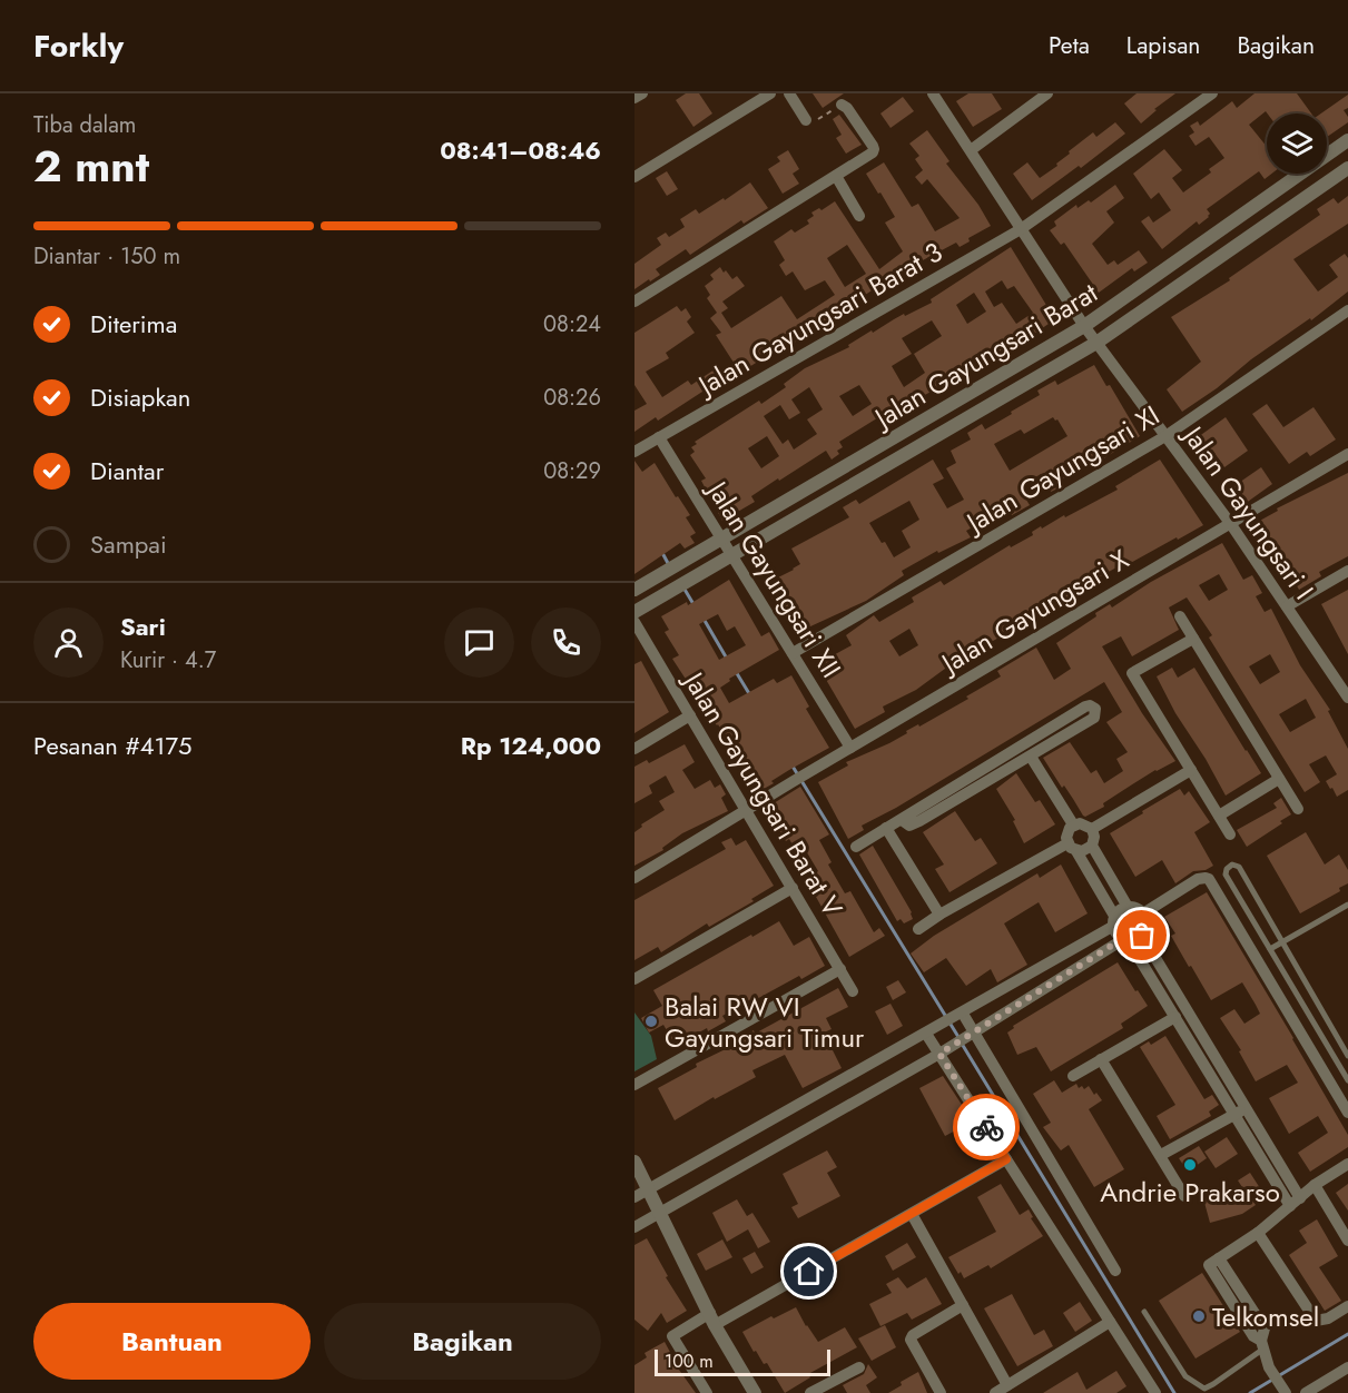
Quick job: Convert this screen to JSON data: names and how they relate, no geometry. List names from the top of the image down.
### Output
{
  "streets": {
    "street": [
      "Jalan Gayungsari Barat 3",
      "Jalan Gayungsari Barat",
      "Jalan Gayungsari XI",
      "Jalan Gayungsari I",
      "Jalan Gayungsari XII",
      "Jalan Gayungsari X",
      "Jalan Gayungsari Barat V"
    ]
  },
  "crossings": [
    ["Jalan Gayungsari Barat 3", "Jalan Gayungsari I"],
    ["Jalan Gayungsari Barat 3", "Jalan Gayungsari XII"],
    ["Jalan Gayungsari Barat", "Jalan Gayungsari I"],
    ["Jalan Gayungsari Barat", "Jalan Gayungsari XII"],
    ["Jalan Gayungsari XI", "Jalan Gayungsari I"],
    ["Jalan Gayungsari XI", "Jalan Gayungsari XII"],
    ["Jalan Gayungsari I", "Jalan Gayungsari X"],
    ["Jalan Gayungsari XII", "Jalan Gayungsari X"],
    ["Jalan Gayungsari X", "Jalan Gayungsari Barat V"]
  ],
  "places": ["Balai RW VI Gayungsari Timur", "Andrie Prakarso", "Telkomsel"],
  "scale_bar": "100 m",
  "page": {
    "header": "Forkly",
    "nav": ["Peta", "Lapisan", "Bagikan"],
    "heading": ["2 mnt", "Tiba dalam", "08:41–08:46"],
    "panel": [
      "Sari",
      "Kurir · 4.7",
      "Pesanan #4175",
      "Rp 124,000"
    ],
    "bar": "Diantar · 150 m",
    "list": [
      ["Diterima", "08:24"],
      ["Disiapkan", "08:26"],
      ["Diantar", "08:29"],
      "Sampai"
    ],
    "buttons": ["Bantuan", "Bagikan"],
    "scale": "100 m"
  }
}
